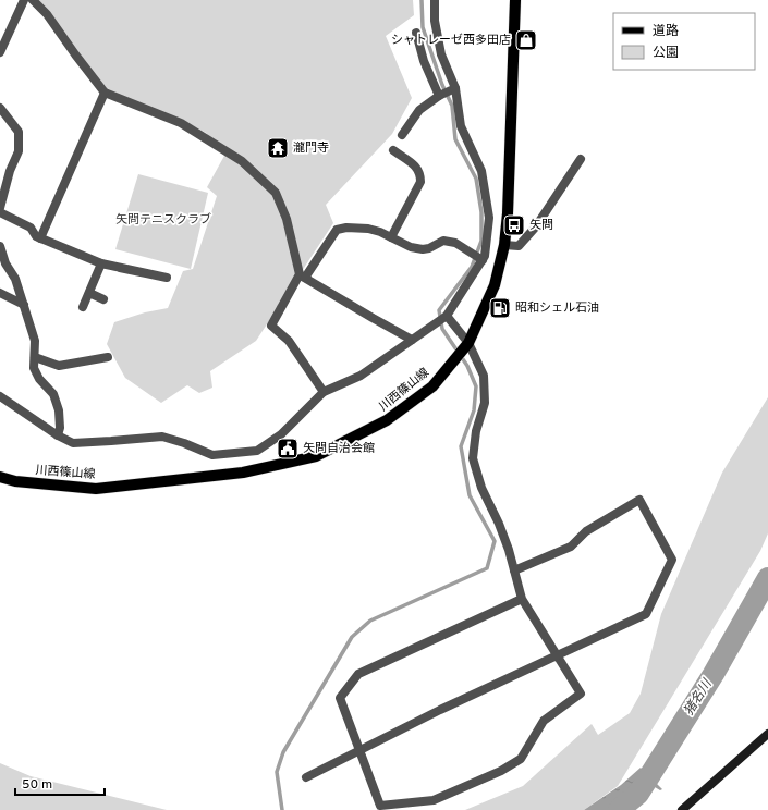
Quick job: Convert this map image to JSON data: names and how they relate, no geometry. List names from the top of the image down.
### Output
{
  "streets": {
    "main road": ["川西篠山線"]
  },
  "water": ["猪名川"],
  "parks": ["矢問テニスクラブ"],
  "places": {
    "shop": ["シャトレーゼ西多田店"],
    "temple": ["瀧門寺"],
    "bus stop": ["矢問"],
    "fuel station": ["昭和シェル石油"],
    "public building": ["矢問自治会館"]
  },
  "legend": ["道路", "公園"],
  "scale_bar": "50 m"
}
